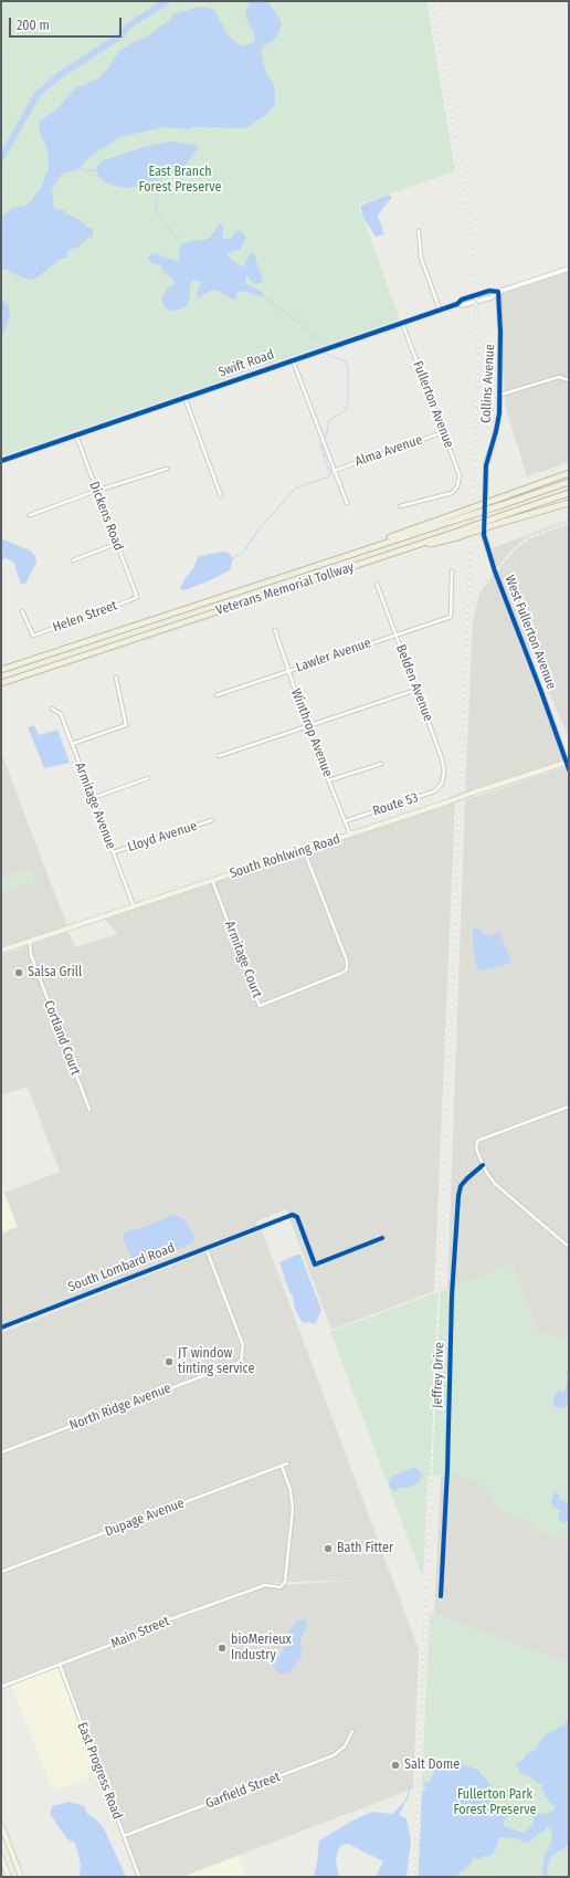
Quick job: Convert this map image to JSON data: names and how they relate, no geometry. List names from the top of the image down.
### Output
{
  "streets": {
    "highway": ["Veterans Memorial Tollway"],
    "main road": ["South Rohlwing Road"],
    "street": [
      "Swift Road",
      "Collins Avenue",
      "Fullerton Avenue",
      "Alma Avenue",
      "Dickens Road",
      "Helen Street",
      "West Fullerton Avenue",
      "Lawler Avenue",
      "Belden Avenue",
      "Winthrop Avenue",
      "Route 53",
      "Armitage Avenue",
      "Lloyd Avenue",
      "Armitage Court",
      "Cortland Court",
      "South Lombard Road",
      "Jeffrey Drive",
      "North Ridge Avenue",
      "Dupage Avenue",
      "Main Street",
      "East Progress Road",
      "Garfield Street"
    ]
  },
  "crossings": [
    ["Swift Road", "Collins Avenue"],
    ["Swift Road", "Fullerton Avenue"],
    ["Swift Road", "Dickens Road"],
    ["Collins Avenue", "West Fullerton Avenue"],
    ["Fullerton Avenue", "Alma Avenue"],
    ["Dickens Road", "Helen Street"],
    ["West Fullerton Avenue", "South Rohlwing Road"],
    ["Lawler Avenue", "Belden Avenue"],
    ["Lawler Avenue", "Winthrop Avenue"],
    ["Belden Avenue", "Route 53"],
    ["Winthrop Avenue", "Route 53"],
    ["Winthrop Avenue", "South Rohlwing Road"],
    ["Armitage Avenue", "Lloyd Avenue"],
    ["Armitage Avenue", "South Rohlwing Road"],
    ["South Rohlwing Road", "Armitage Court"],
    ["South Rohlwing Road", "Cortland Court"],
    ["South Lombard Road", "North Ridge Avenue"],
    ["Dupage Avenue", "Main Street"],
    ["Main Street", "East Progress Road"],
    ["East Progress Road", "Garfield Street"]
  ],
  "parks": ["East Branch Forest Preserve", "Fullerton Park Forest Preserve"],
  "places": [
    "Salsa Grill",
    "JT window tinting service",
    "Bath Fitter",
    "bioMerieux Industry",
    "Salt Dome"
  ],
  "scale_bar": "200 m"
}
